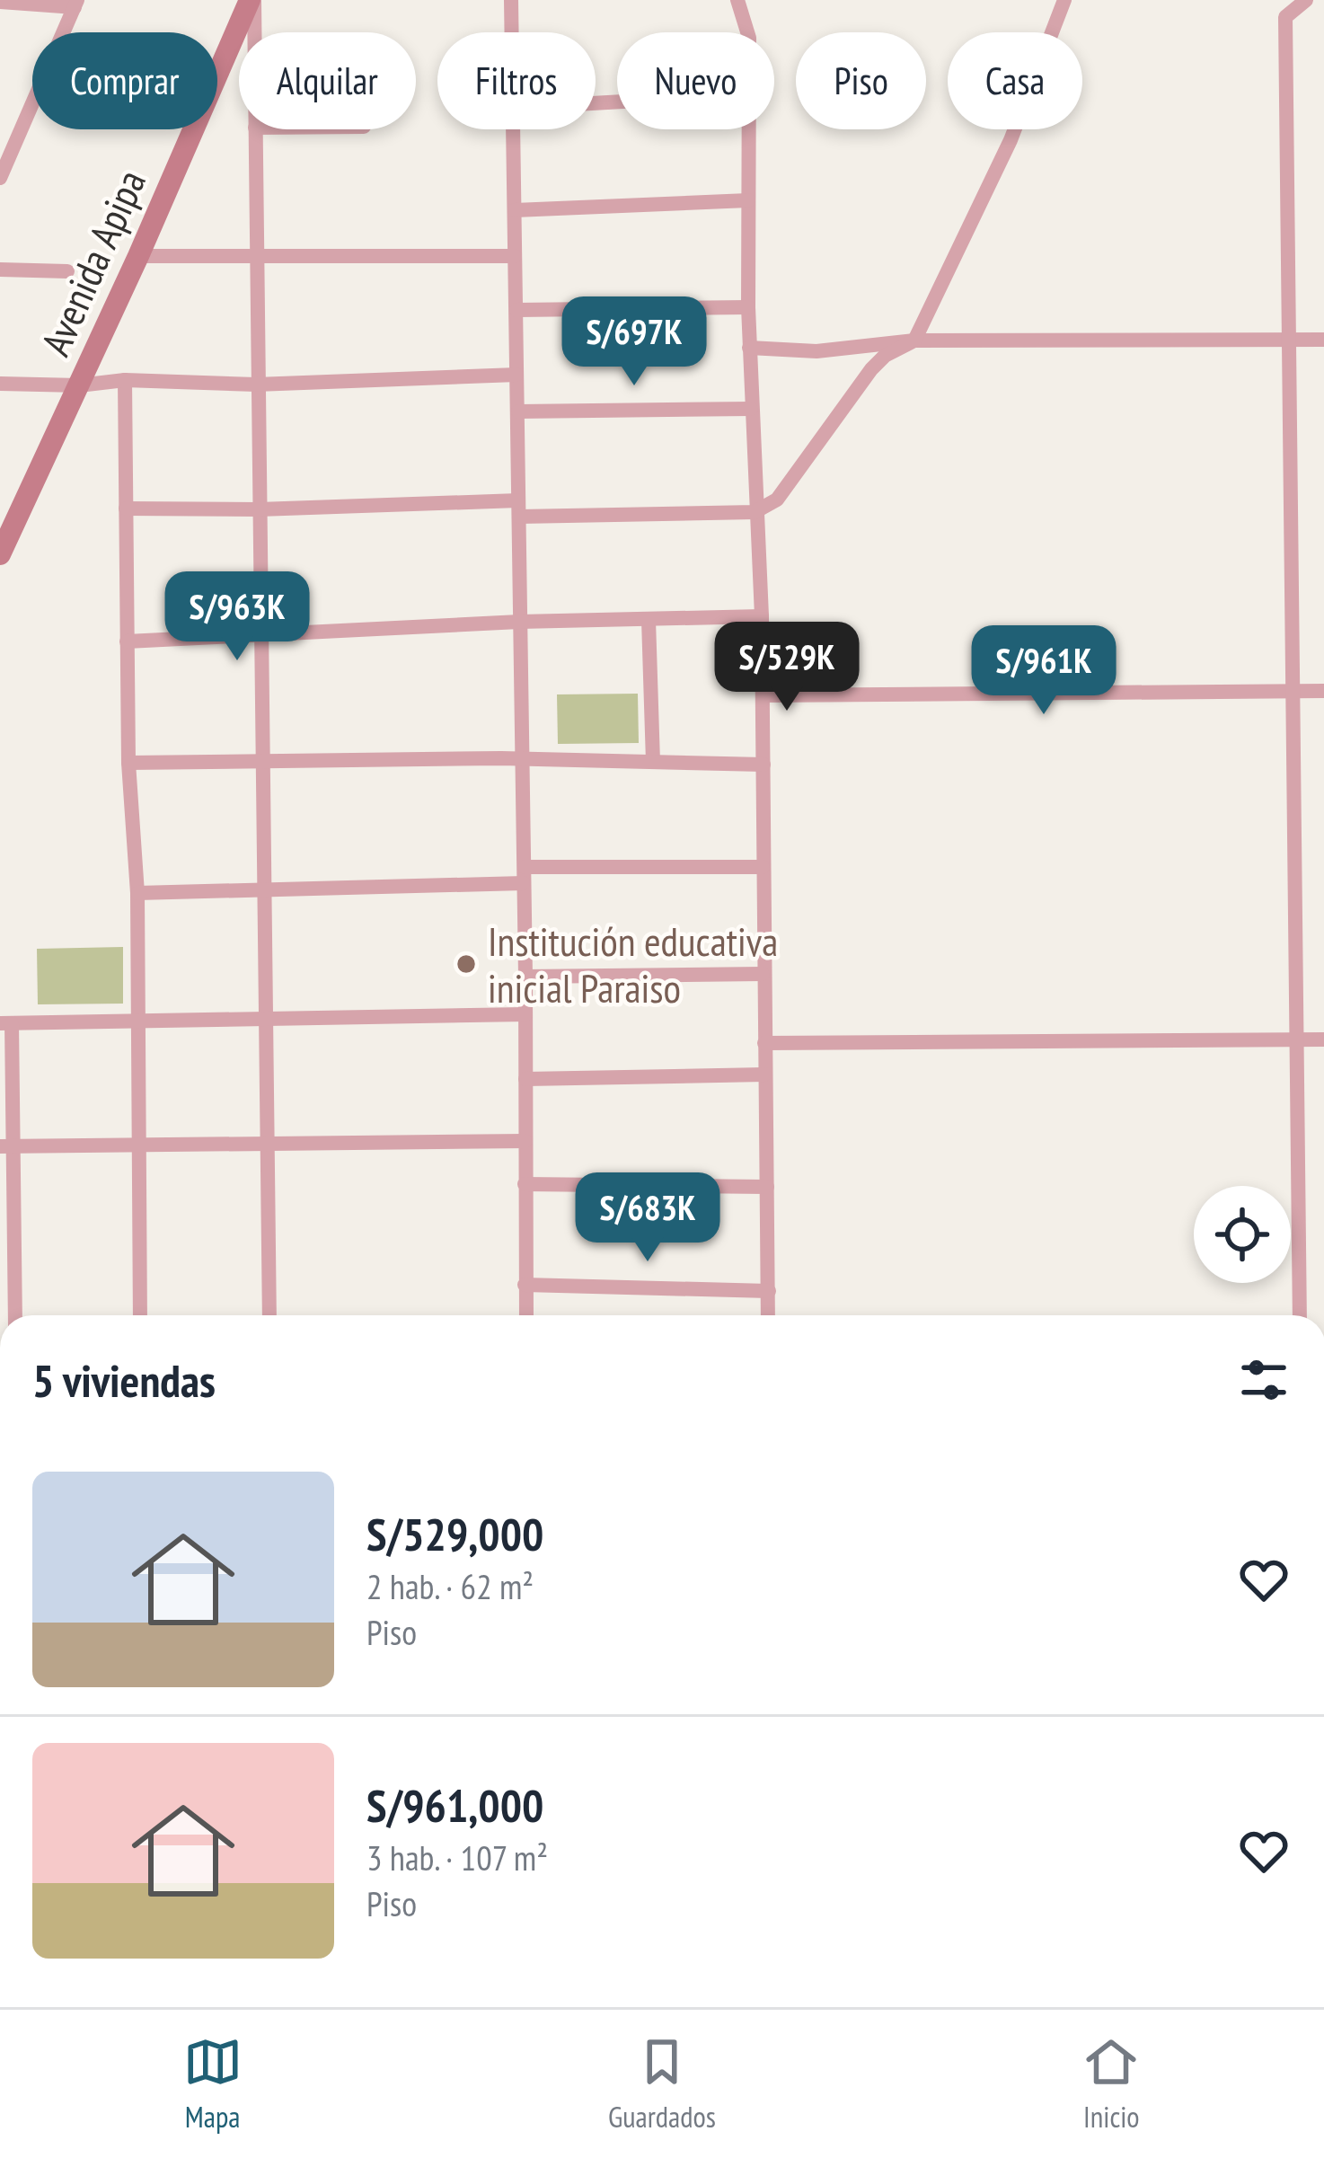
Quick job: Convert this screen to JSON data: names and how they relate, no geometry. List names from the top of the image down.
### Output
{
  "streets": {
    "street": ["Avenida Apipa"]
  },
  "places": ["Institución educativa inicial Paraiso"],
  "page": {
    "chip": [
      "Comprar",
      "Alquilar",
      "Filtros",
      "Nuevo",
      "Piso",
      "Casa"
    ],
    "price": [
      "S/697K",
      "S/963K",
      "S/529K",
      "S/961K",
      "S/683K"
    ],
    "heading": "5 viviendas",
    "list": [
      {
        "name": "S/529,000",
        "note": "2 hab. · 62 m² · Piso"
      },
      {
        "name": "S/961,000",
        "note": "3 hab. · 107 m² · Piso"
      }
    ],
    "tabs": ["Mapa", "Guardados", "Inicio"]
  }
}
